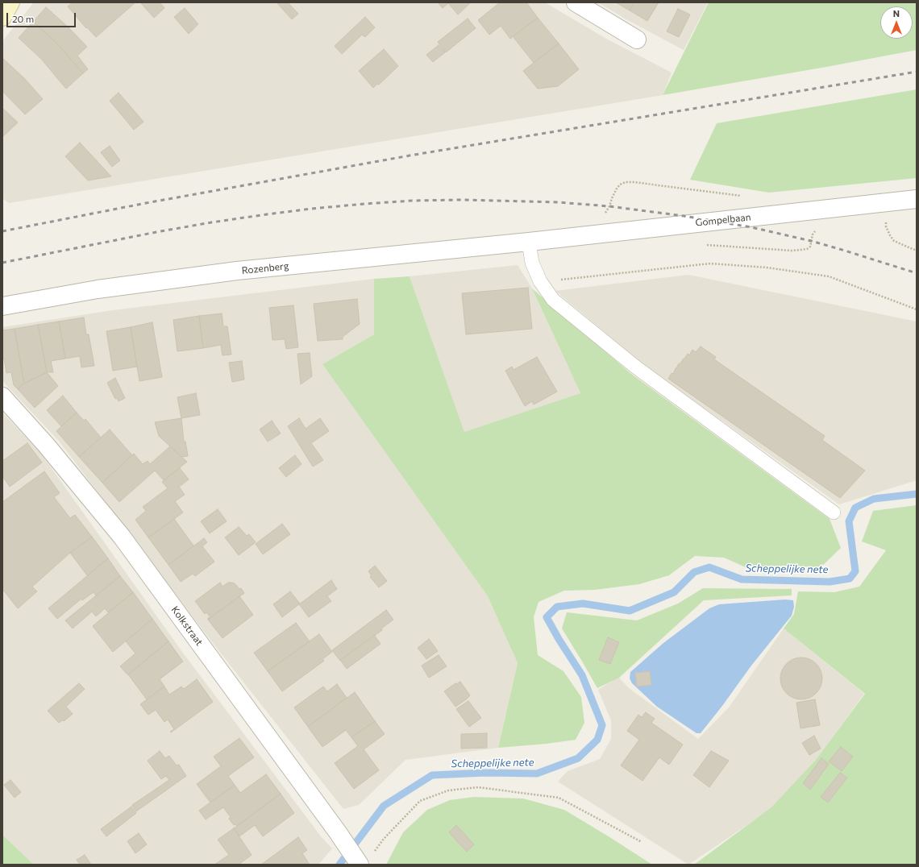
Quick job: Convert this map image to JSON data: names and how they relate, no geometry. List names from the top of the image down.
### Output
{
  "streets": {
    "street": ["Gompelbaan", "Rozenberg", "Kolkstraat"]
  },
  "crossings": [
    ["Gompelbaan", "Rozenberg"]
  ],
  "water": ["Scheppelijke nete"],
  "scale_bar": "20 m",
  "north": "top"
}
